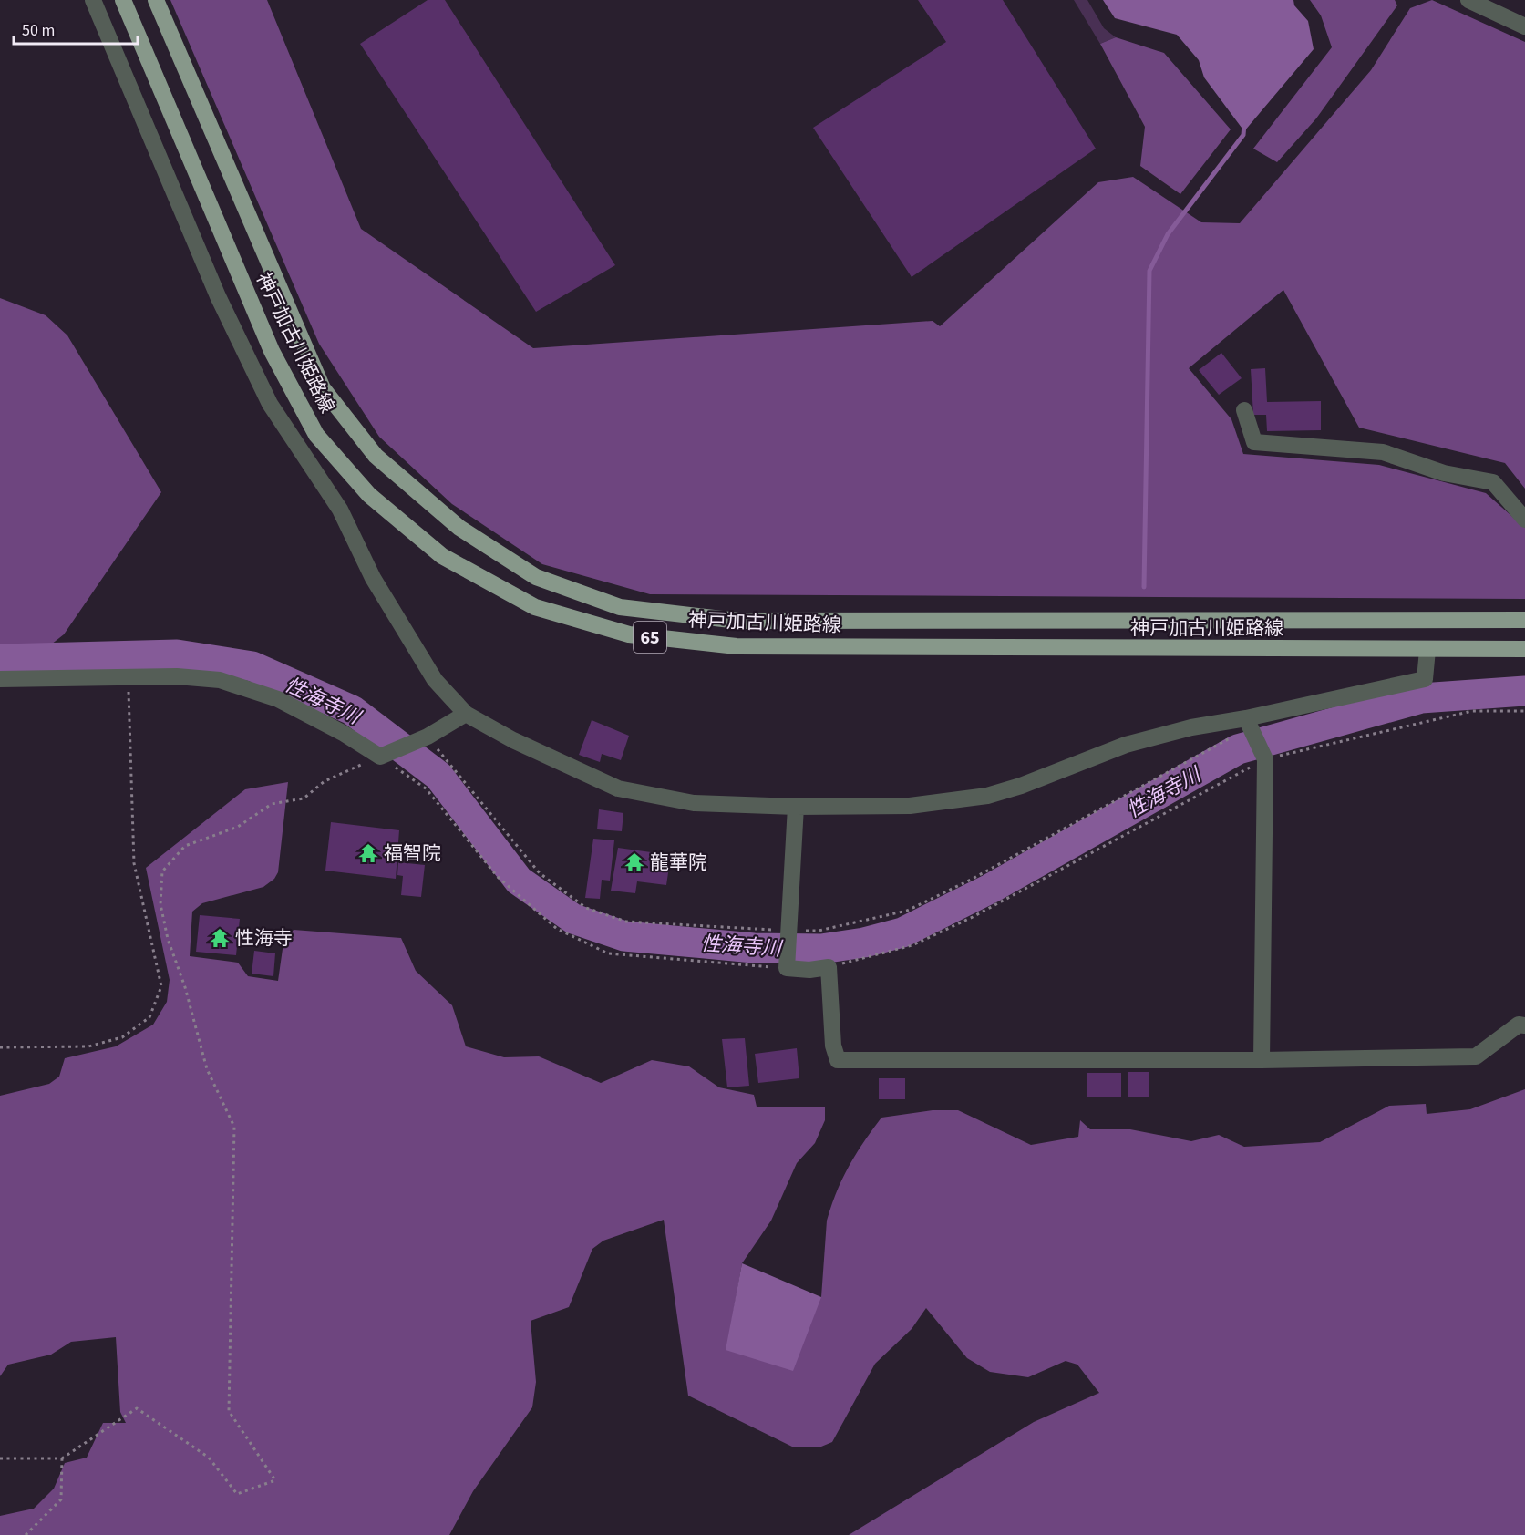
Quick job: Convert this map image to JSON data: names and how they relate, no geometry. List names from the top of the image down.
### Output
{
  "streets": {
    "main road": ["神戸加古川姫路線", "65"]
  },
  "water": ["性海寺川"],
  "places": {
    "temple": ["福智院", "龍華院", "性海寺"]
  },
  "scale_bar": "50 m"
}
